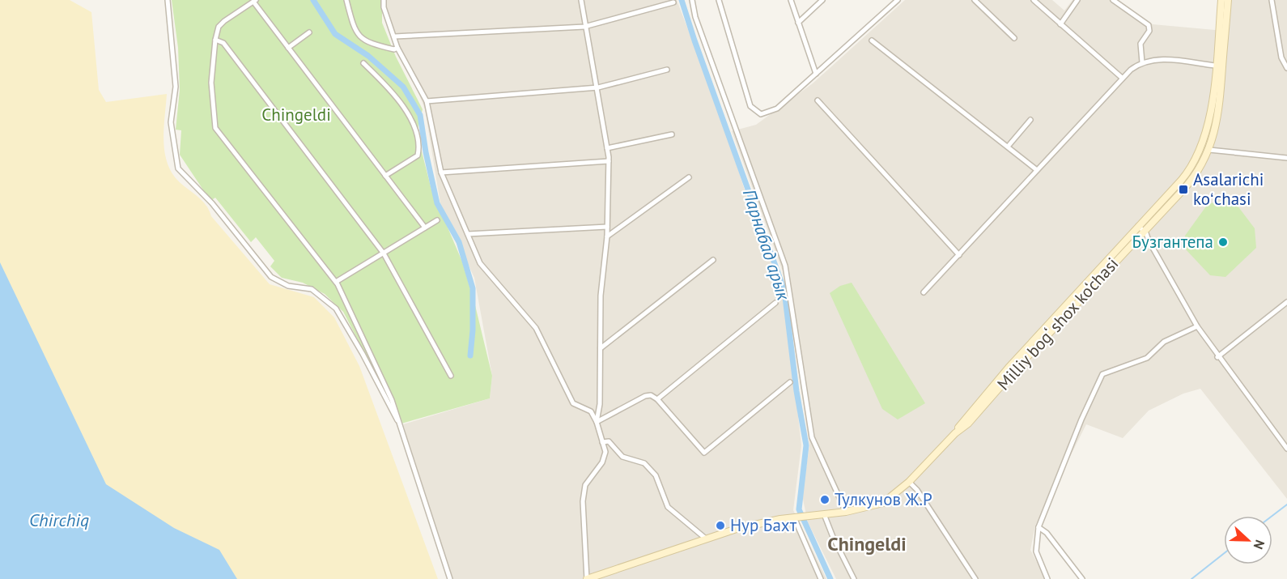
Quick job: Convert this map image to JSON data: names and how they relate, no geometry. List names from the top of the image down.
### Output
{
  "streets": {
    "main road": ["Milliy bog‘ shox ko‘chasi"]
  },
  "districts": ["Chingeldi"],
  "water": ["Парнабад арык", "Chirchiq"],
  "parks": ["Chingeldi"],
  "places": {
    "transit": ["Asalarichi koʻchasi"],
    "other": ["Бузгантепа", "Тулкунов Ж.Р", "Нур Бахт"]
  },
  "north": "right"
}
